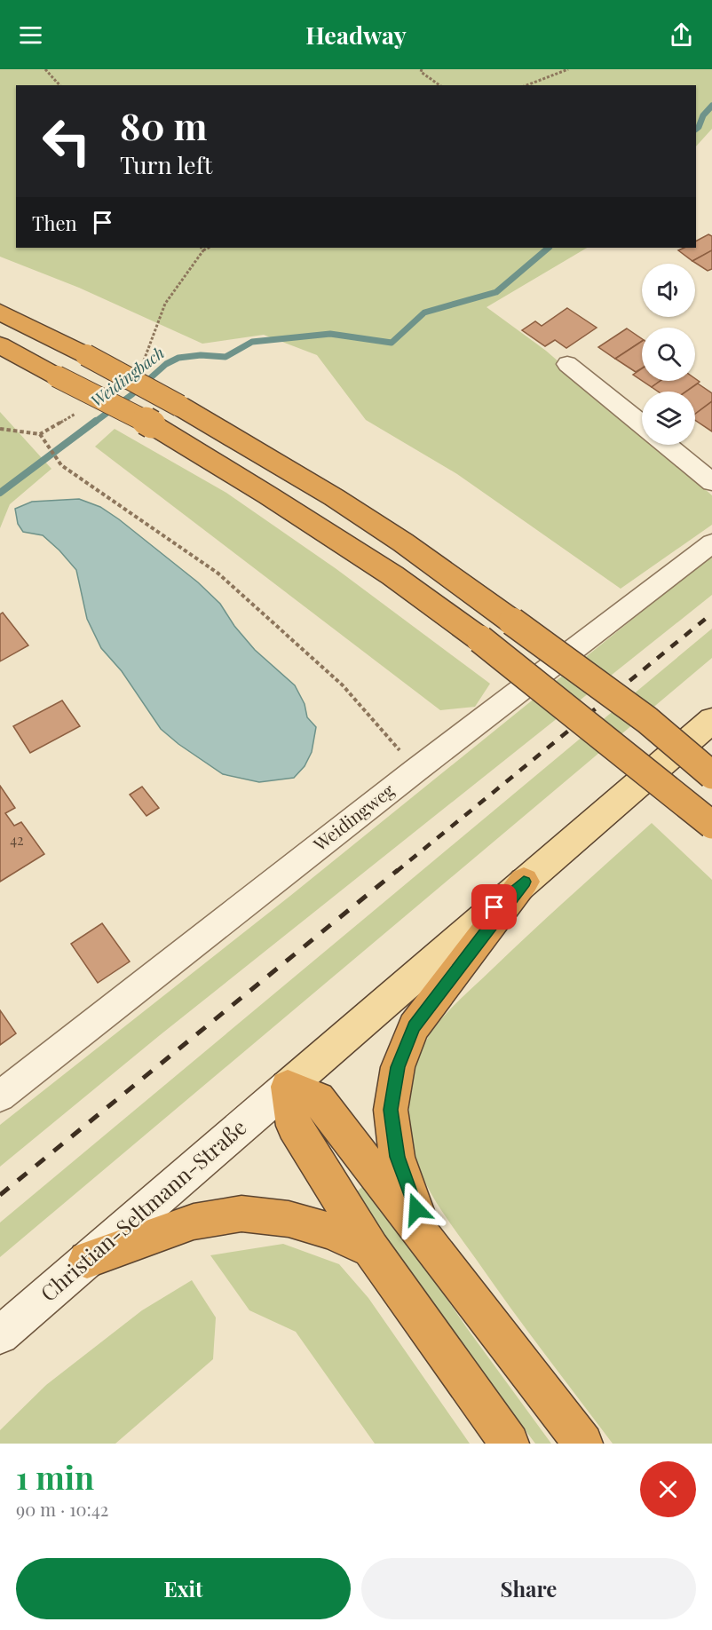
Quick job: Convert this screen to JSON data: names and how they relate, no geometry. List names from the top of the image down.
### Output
{
  "streets": {
    "main road": ["Christian-Seltmann-Straße"],
    "street": ["Weidingweg"]
  },
  "water": ["Weidingbach"],
  "house_numbers": ["42"],
  "page": {
    "header": "Headway",
    "turn": ["80 m", "Turn left"],
    "then": "Then",
    "heading": ["1 min", "90 m · 10:42"],
    "buttons": ["Exit", "Share"]
  }
}
